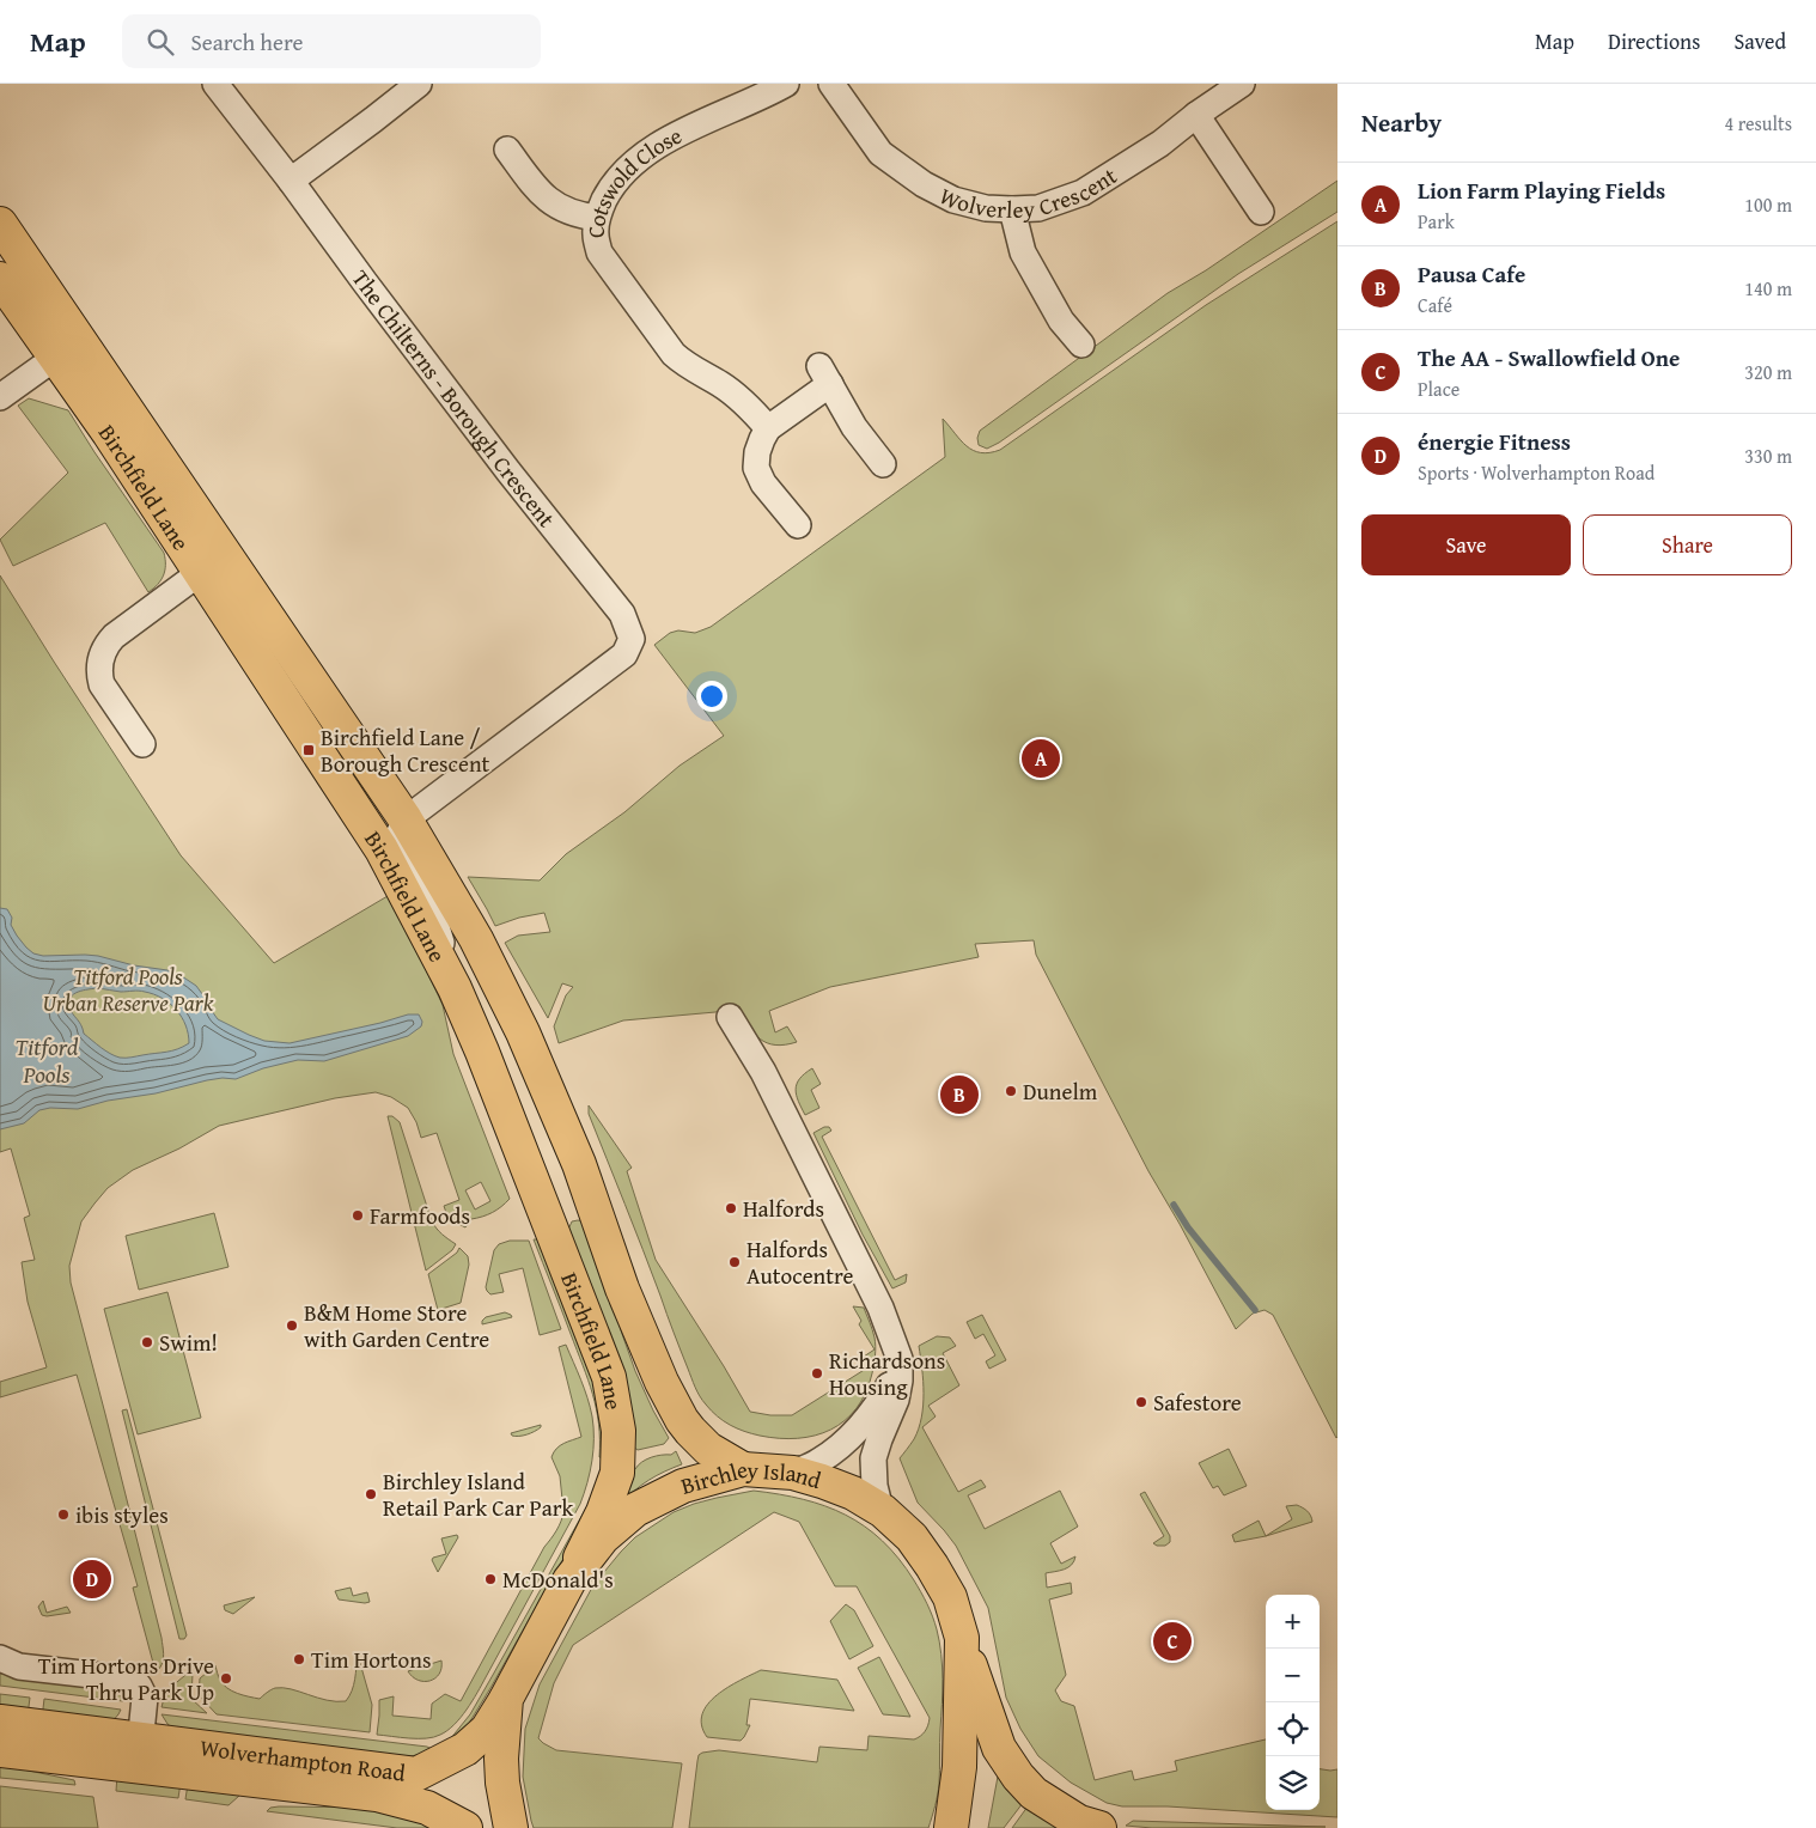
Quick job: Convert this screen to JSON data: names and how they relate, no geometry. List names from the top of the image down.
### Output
{
  "streets": {
    "main road": ["Birchfield Lane", "Birchley Island", "Wolverhampton Road"],
    "street": ["Wolverley Crescent", "Cotswold Close", "The Chilterns - Borough Crescent"]
  },
  "crossings": [
    ["The Chilterns - Borough Crescent", "Birchfield Lane"],
    ["Birchfield Lane", "Birchley Island"],
    ["Birchley Island", "Wolverhampton Road"]
  ],
  "water": ["Titford Pools"],
  "parks": ["Titford Pools Urban Reserve Park"],
  "places": {
    "transit": ["Birchfield Lane / Borough Crescent"],
    "other": [
      "Dunelm",
      "Halfords",
      "Farmfoods",
      "Halfords Autocentre",
      "B&M Home Store with Garden Centre",
      "Swim!",
      "Richardsons Housing",
      "Safestore",
      "Birchley Island Retail Park Car Park",
      "ibis styles",
      "McDonald's",
      "Tim Hortons",
      "Tim Hortons Drive Thru Park Up"
    ]
  },
  "page": {
    "header": "Map",
    "search": "Search here",
    "nav": ["Map", "Directions", "Saved"],
    "heading": ["Nearby", "4 results"],
    "list": [
      {
        "mark": "A",
        "name": "Lion Farm Playing Fields",
        "note": "Park",
        "value": "100 m"
      },
      {
        "mark": "B",
        "name": "Pausa Cafe",
        "note": "Café",
        "value": "140 m"
      },
      {
        "mark": "C",
        "name": "The AA - Swallowfield One",
        "note": "Place",
        "value": "320 m"
      },
      {
        "mark": "D",
        "name": "énergie Fitness",
        "note": "Sports · Wolverhampton Road",
        "value": "330 m"
      }
    ],
    "buttons": ["Save", "Share"],
    "pins": [
      "A",
      "B",
      "D",
      "C"
    ],
    "map_buttons": ["+", "−"]
  }
}
